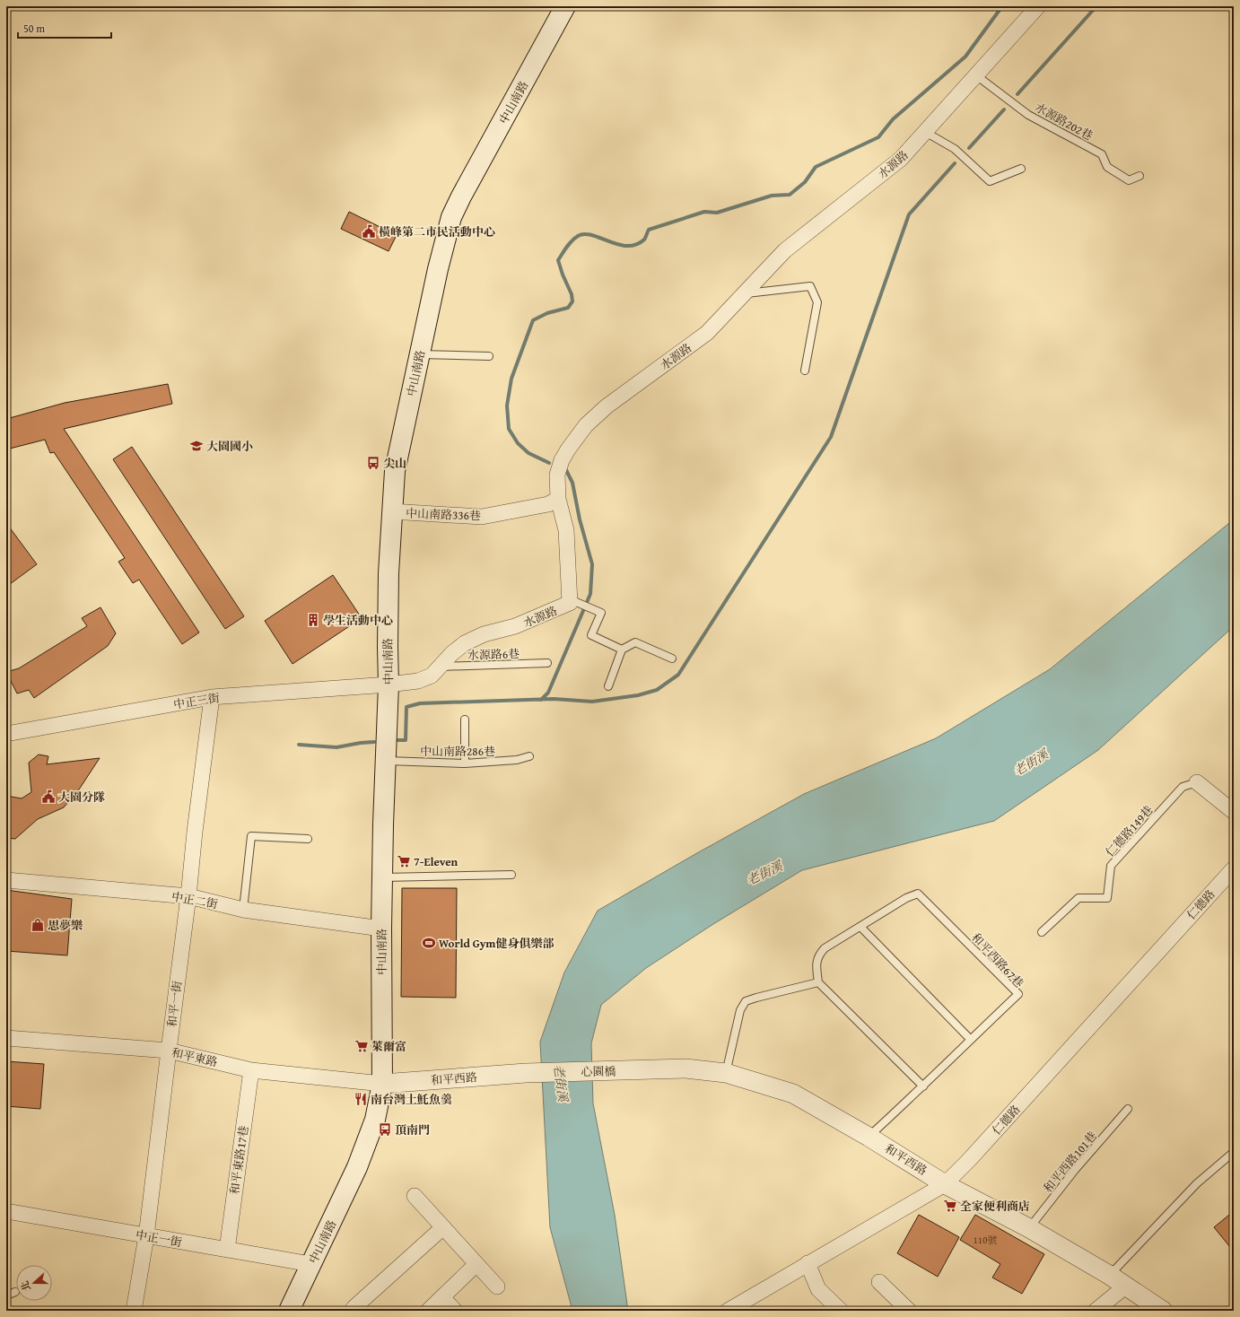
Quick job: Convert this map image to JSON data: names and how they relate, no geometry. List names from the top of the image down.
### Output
{
  "streets": {
    "main road": ["中山南路"],
    "street": [
      "水源路",
      "中山南路336巷",
      "中正三街",
      "中正二街",
      "仁德路",
      "和平一街",
      "和平東路",
      "心園橋",
      "和平西路",
      "和平東路17巷",
      "中正一街"
    ],
    "lane": [
      "水源路202巷",
      "水源路6巷",
      "中山南路286巷",
      "仁德路149巷",
      "和平西路67巷",
      "和平西路101巷"
    ]
  },
  "crossings": [
    ["中山南路", "水源路"],
    ["中山南路", "中山南路336巷"],
    ["中山南路", "中正三街"],
    ["中山南路", "中山南路286巷"],
    ["中山南路", "中正二街"],
    ["中山南路", "和平東路"],
    ["中山南路", "和平西路"],
    ["中山南路", "中正一街"],
    ["水源路202巷", "水源路"],
    ["水源路", "中山南路336巷"],
    ["水源路", "水源路6巷"],
    ["水源路", "中正三街"],
    ["中正三街", "和平一街"],
    ["中正二街", "和平一街"],
    ["仁德路", "和平西路"],
    ["和平西路67巷", "和平西路"],
    ["和平一街", "和平東路"],
    ["和平一街", "中正一街"],
    ["和平東路", "和平西路"],
    ["和平東路", "和平東路17巷"],
    ["心園橋", "和平西路"],
    ["和平西路", "和平西路101巷"],
    ["和平東路17巷", "中正一街"]
  ],
  "water": ["老街溪"],
  "places": {
    "public building": ["橫峰第二市民活動中心", "大園分隊"],
    "school or university": ["大園國小"],
    "bus stop": ["尖山", "頂南門"],
    "building": ["學生活動中心"],
    "supermarket": ["7-Eleven", "萊爾富", "全家便利商店"],
    "shop": ["思夢樂"],
    "sports": ["World Gym健身俱樂部"],
    "restaurant": ["南台灣土魠魚羹"]
  },
  "house_numbers": ["110號"],
  "scale_bar": "50 m",
  "north": "left"
}
